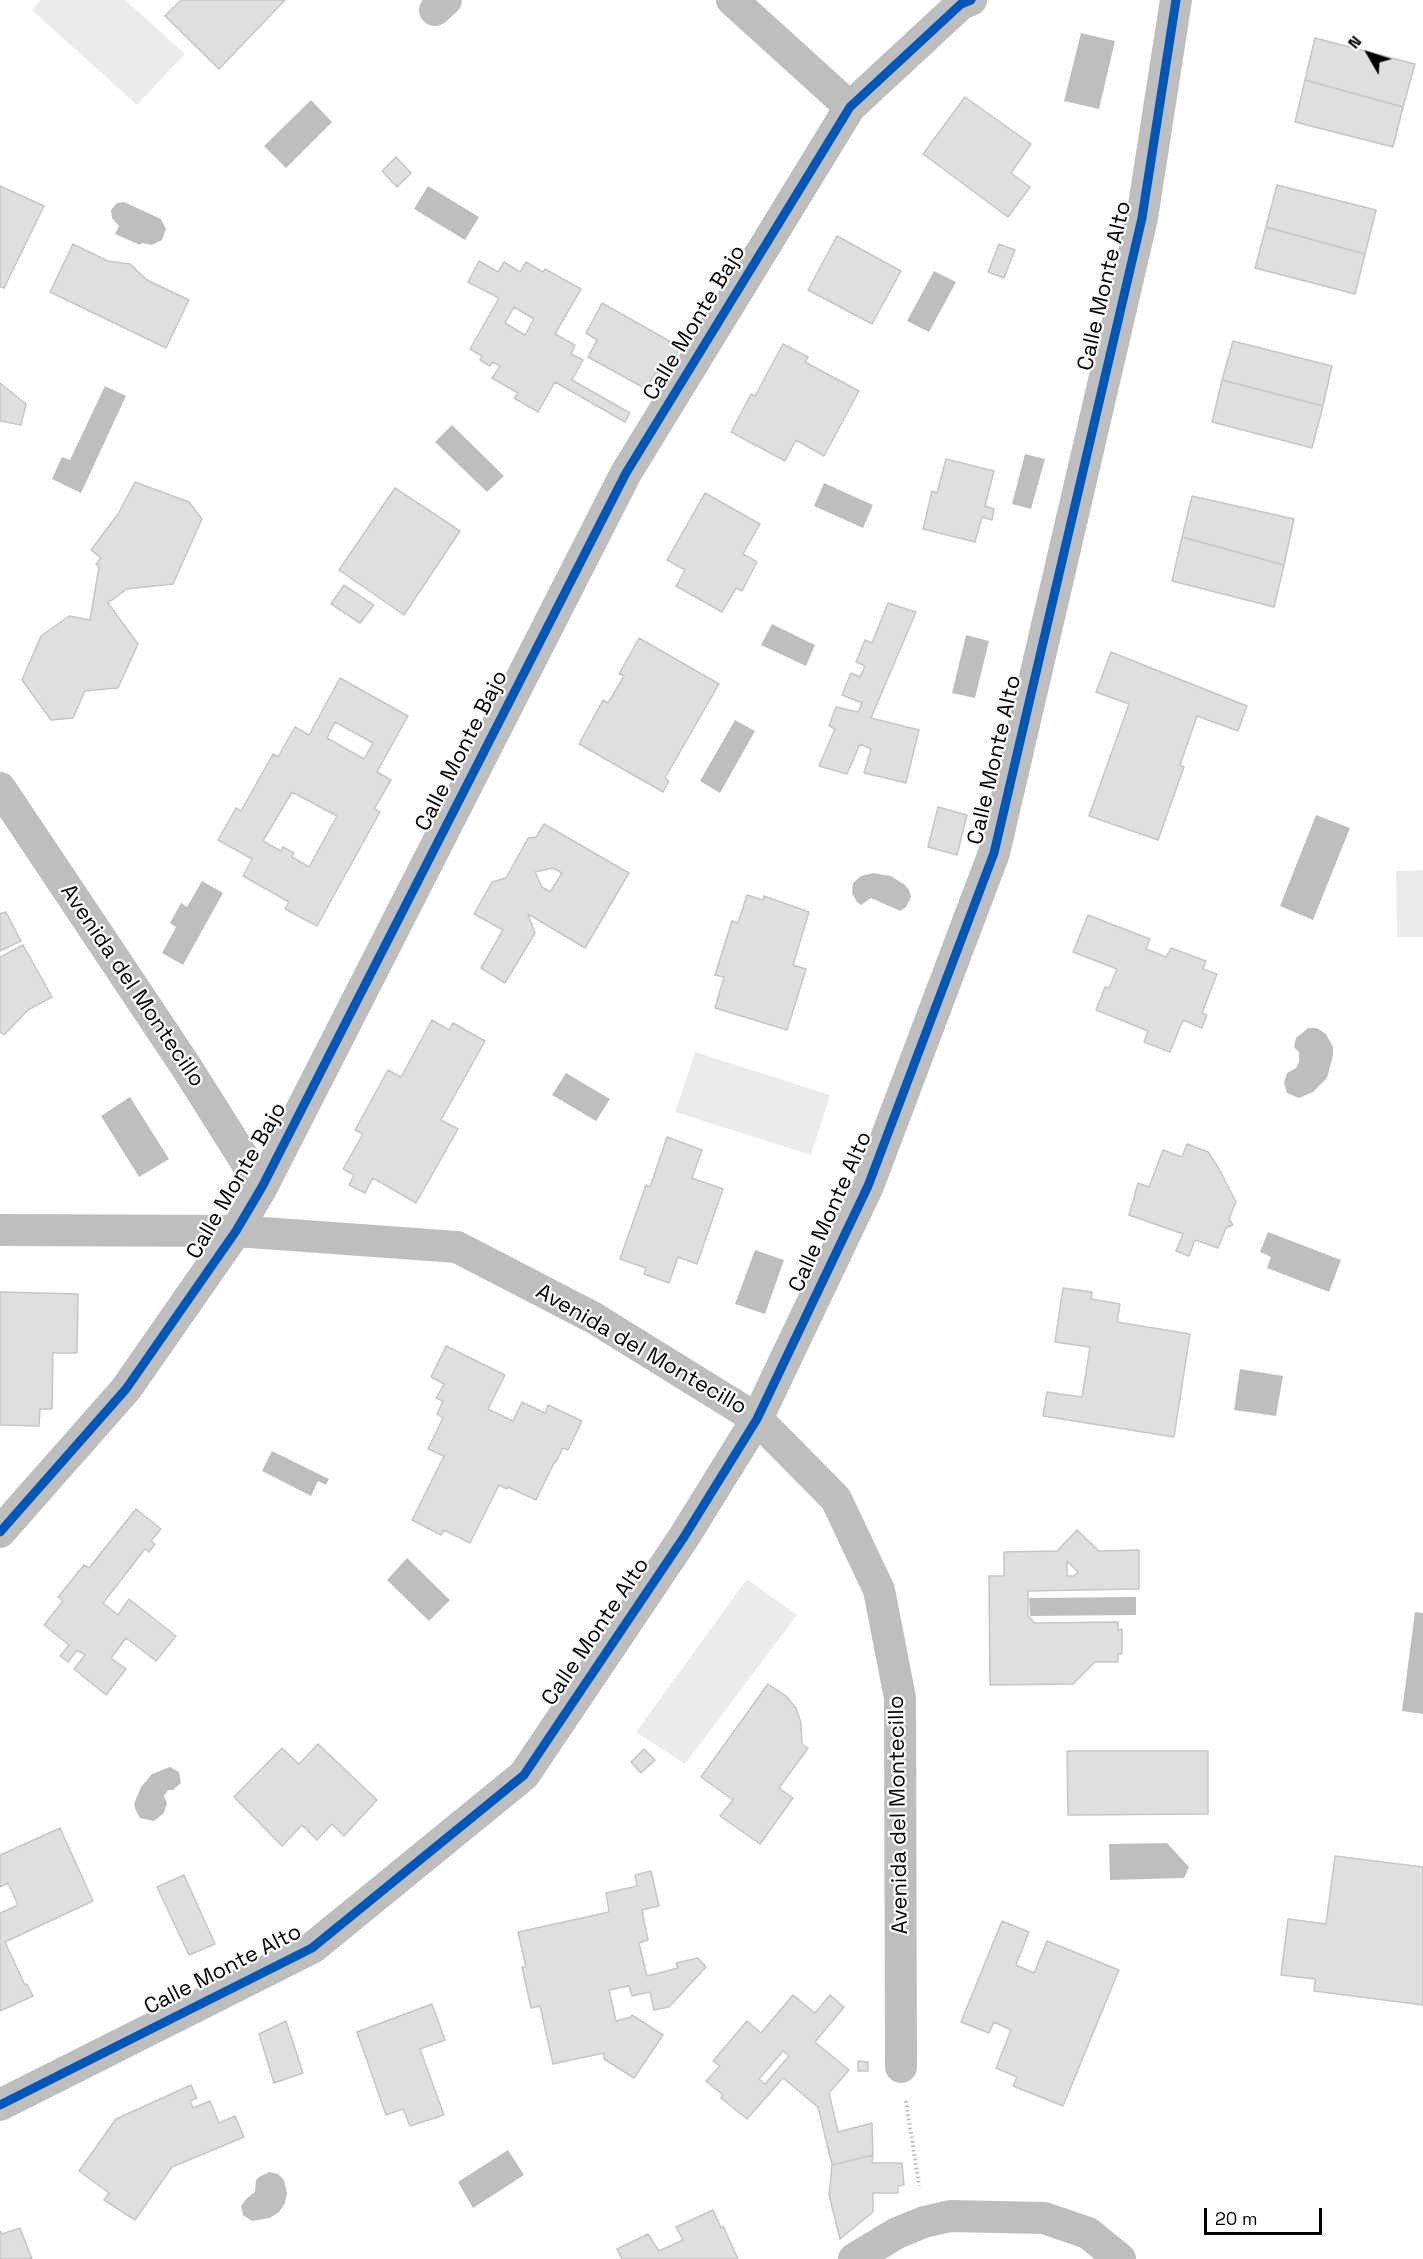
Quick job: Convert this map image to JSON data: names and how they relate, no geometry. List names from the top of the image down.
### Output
{
  "streets": {
    "street": ["Calle Monte Alto", "Calle Monte Bajo", "Avenida del Montecillo"]
  },
  "crossings": [
    ["Calle Monte Alto", "Avenida del Montecillo"],
    ["Calle Monte Bajo", "Avenida del Montecillo"]
  ],
  "scale_bar": "20 m",
  "north": "top left"
}
